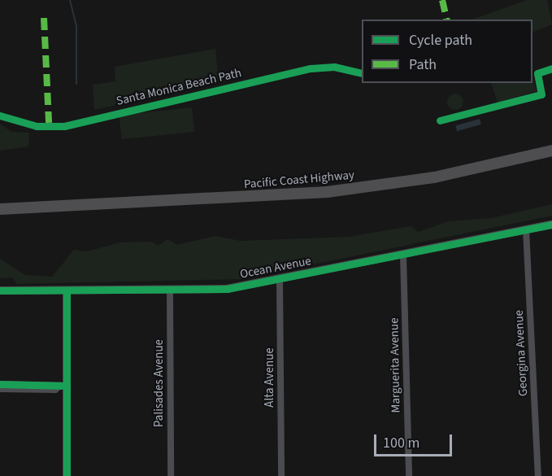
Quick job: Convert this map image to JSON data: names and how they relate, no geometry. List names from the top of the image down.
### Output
{
  "streets": {
    "highway": ["Pacific Coast Highway"],
    "main road": ["Ocean Avenue"],
    "street": [
      "Georgina Avenue",
      "Marguerita Avenue",
      "Alta Avenue",
      "Palisades Avenue"
    ],
    "cycle path": ["Santa Monica Beach Path"]
  },
  "crossings": [
    ["Ocean Avenue", "Georgina Avenue"],
    ["Ocean Avenue", "Marguerita Avenue"],
    ["Ocean Avenue", "Alta Avenue"],
    ["Ocean Avenue", "Palisades Avenue"]
  ],
  "legend": ["Cycle path", "Path"],
  "scale_bar": "100 m"
}
